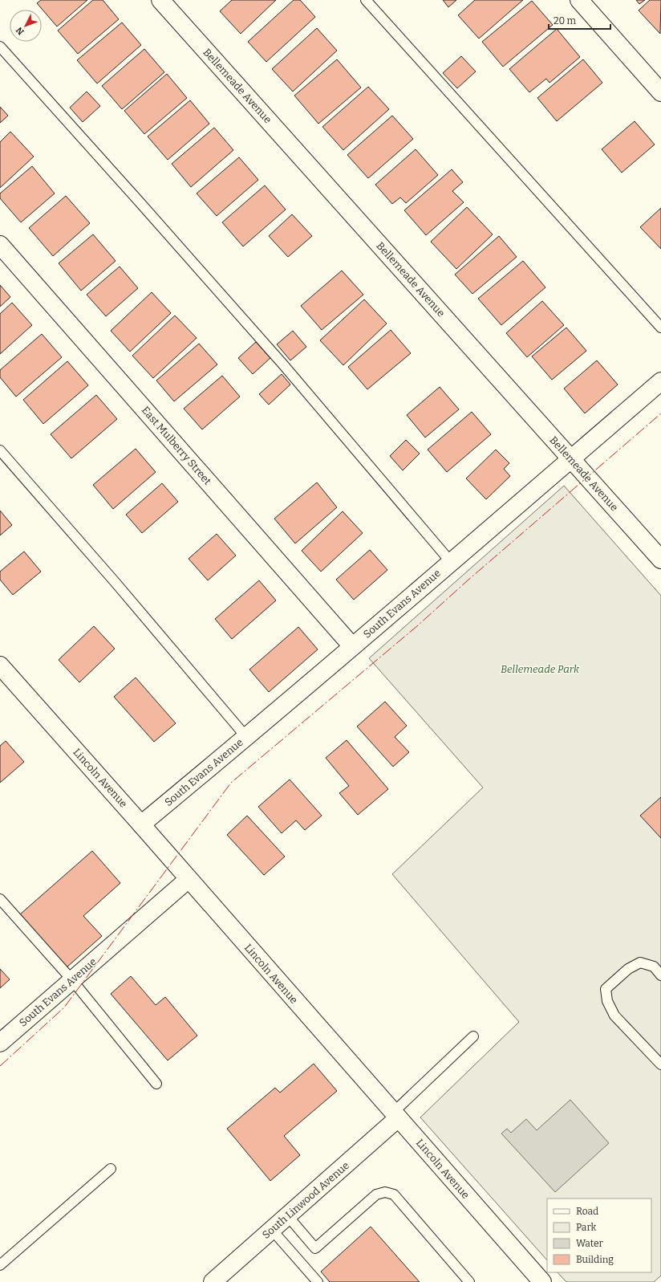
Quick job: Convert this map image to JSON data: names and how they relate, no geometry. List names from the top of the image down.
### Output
{
  "streets": {
    "street": [
      "Bellemeade Avenue",
      "East Mulberry Street",
      "South Evans Avenue",
      "Lincoln Avenue",
      "South Linwood Avenue"
    ]
  },
  "crossings": [
    ["Bellemeade Avenue", "South Evans Avenue"],
    ["East Mulberry Street", "South Evans Avenue"],
    ["South Evans Avenue", "Lincoln Avenue"],
    ["Lincoln Avenue", "South Linwood Avenue"]
  ],
  "parks": ["Bellemeade Park"],
  "legend": [
    "Road",
    "Park",
    "Water",
    "Building"
  ],
  "scale_bar": "20 m",
  "north": "bottom left"
}
